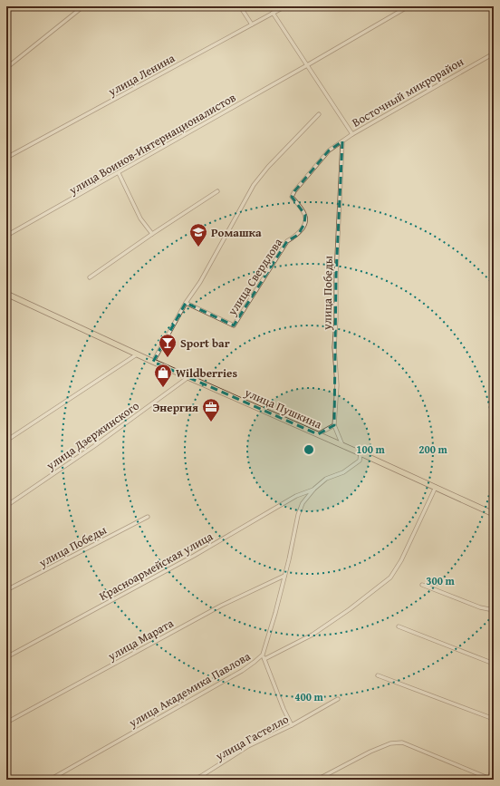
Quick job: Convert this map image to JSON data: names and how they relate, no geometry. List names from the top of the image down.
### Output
{
  "streets": {
    "main road": ["улица Пушкина"],
    "street": [
      "улица Ленина",
      "Восточный микрорайон",
      "улица Воинов-Интернационалистов",
      "улица Свердлова",
      "улица Победы",
      "улица Дзержинского",
      "Красноармейская улица",
      "улица Марата",
      "улица Академика Павлова",
      "улица Гастелло"
    ]
  },
  "crossings": [
    ["улица Ленина", "Восточный микрорайон"],
    ["Восточный микрорайон", "улица Воинов-Интернационалистов"],
    ["Восточный микрорайон", "улица Свердлова"],
    ["улица Свердлова", "улица Победы"],
    ["улица Пушкина", "улица Дзержинского"],
    ["улица Пушкина", "улица Академика Павлова"],
    ["Красноармейская улица", "улица Академика Павлова"],
    ["улица Марата", "улица Академика Павлова"]
  ],
  "places": {
    "school or university": ["Ромашка"],
    "bar": ["Sport bar"],
    "shop": ["Wildberries"],
    "office": ["Энергия"]
  },
  "rings": [
    "100 m",
    "200 m",
    "300 m",
    "400 m"
  ]
}
